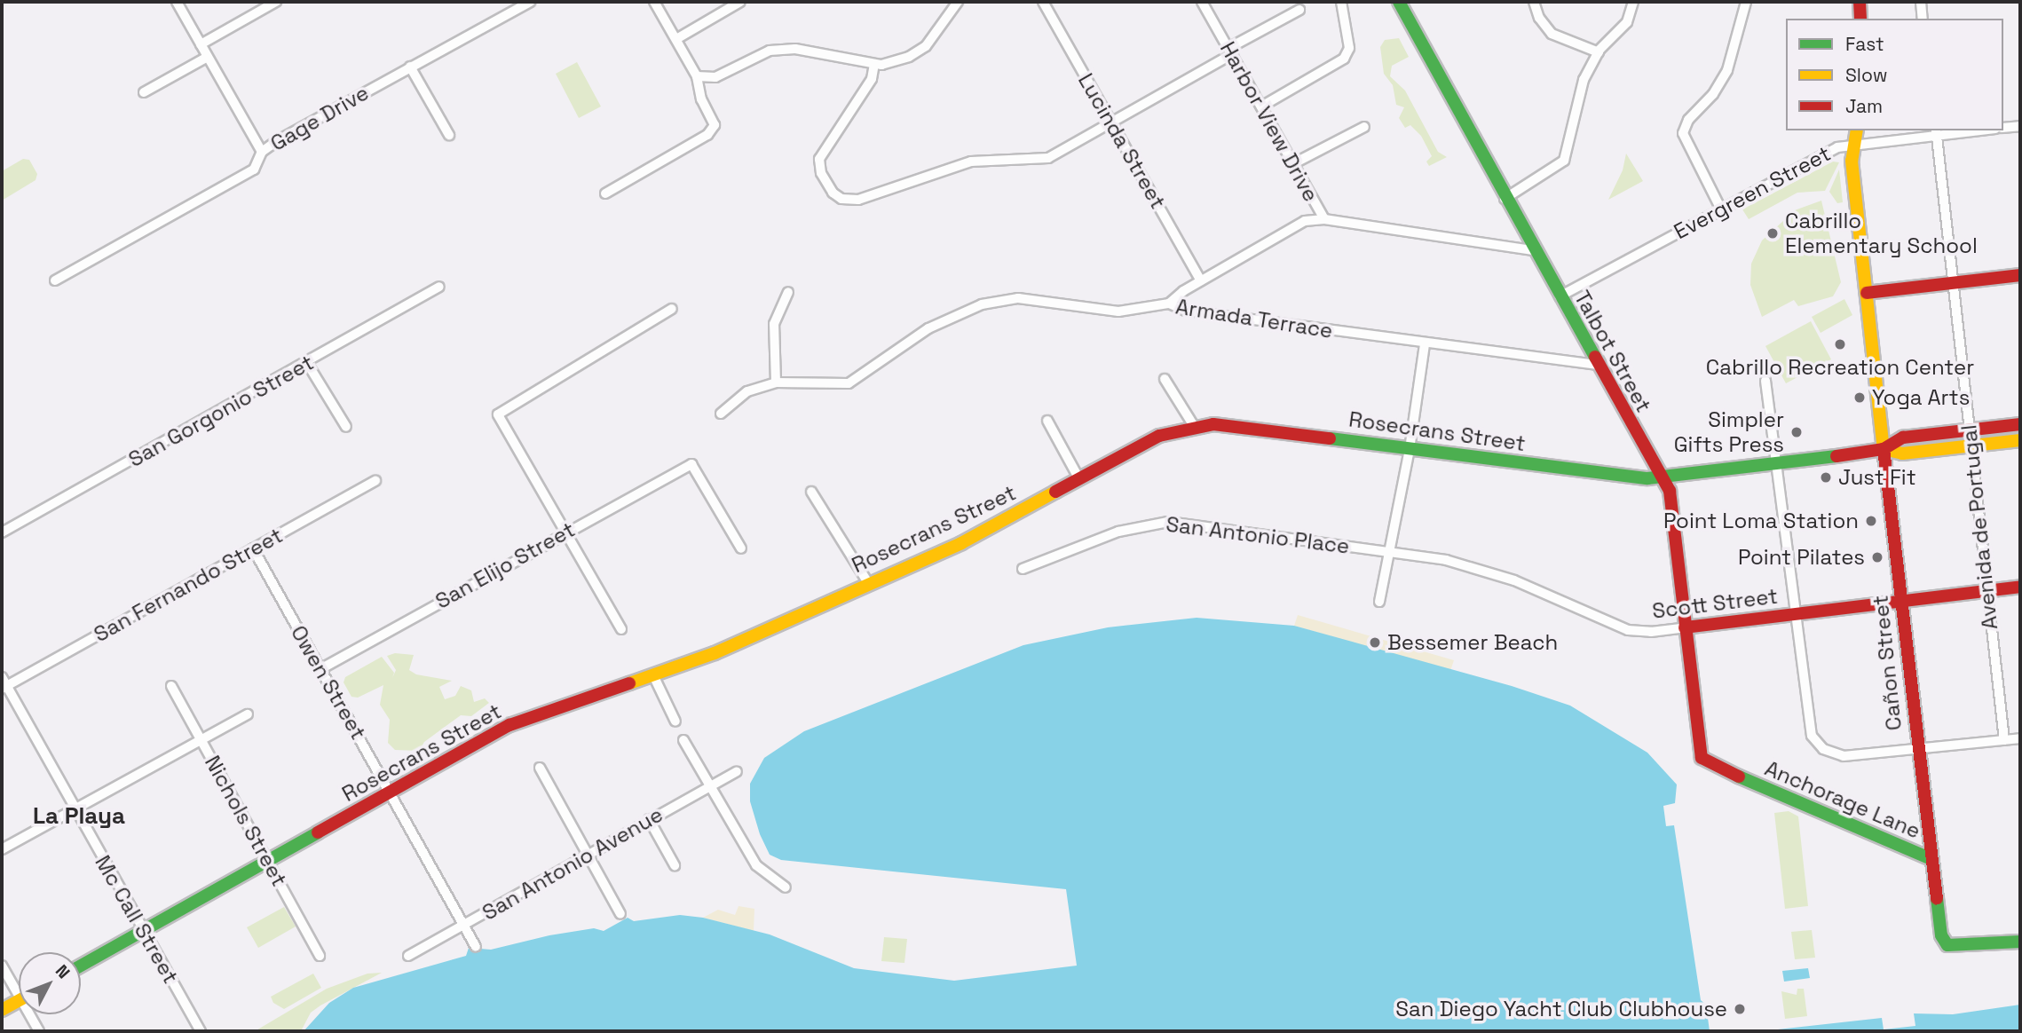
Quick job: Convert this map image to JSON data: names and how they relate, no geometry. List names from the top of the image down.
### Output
{
  "streets": {
    "street": [
      "Gage Drive",
      "Harbor View Drive",
      "Lucinda Street",
      "Evergreen Street",
      "Armada Terrace",
      "Talbot Street",
      "San Gorgonio Street",
      "Rosecrans Street",
      "Avenida de Portugal",
      "San Antonio Place",
      "San Elijo Street",
      "San Fernando Street",
      "Scott Street",
      "Cañon Street",
      "Owen Street",
      "Anchorage Lane",
      "Nichols Street",
      "San Antonio Avenue",
      "Mc Call Street"
    ]
  },
  "crossings": [
    ["Harbor View Drive", "Talbot Street"],
    ["Evergreen Street", "Talbot Street"],
    ["Evergreen Street", "Avenida de Portugal"],
    ["Armada Terrace", "Talbot Street"],
    ["Talbot Street", "Rosecrans Street"],
    ["Talbot Street", "Scott Street"],
    ["Talbot Street", "Anchorage Lane"],
    ["Rosecrans Street", "Avenida de Portugal"],
    ["Rosecrans Street", "Cañon Street"],
    ["Rosecrans Street", "Owen Street"],
    ["Rosecrans Street", "Nichols Street"],
    ["Rosecrans Street", "Mc Call Street"],
    ["Avenida de Portugal", "Scott Street"],
    ["San Antonio Place", "Scott Street"],
    ["San Elijo Street", "Owen Street"],
    ["San Fernando Street", "Owen Street"],
    ["San Fernando Street", "Mc Call Street"],
    ["Scott Street", "Cañon Street"],
    ["Cañon Street", "Anchorage Lane"],
    ["Owen Street", "San Antonio Avenue"]
  ],
  "districts": ["La Playa"],
  "places": [
    "Cabrillo Elementary School",
    "Cabrillo Recreation Center",
    "Yoga Arts",
    "Simpler Gifts Press",
    "Just Fit",
    "Point Loma Station",
    "Point Pilates",
    "Bessemer Beach",
    "San Diego Yacht Club Clubhouse"
  ],
  "legend": ["Fast", "Slow", "Jam"],
  "north": "top right"
}
